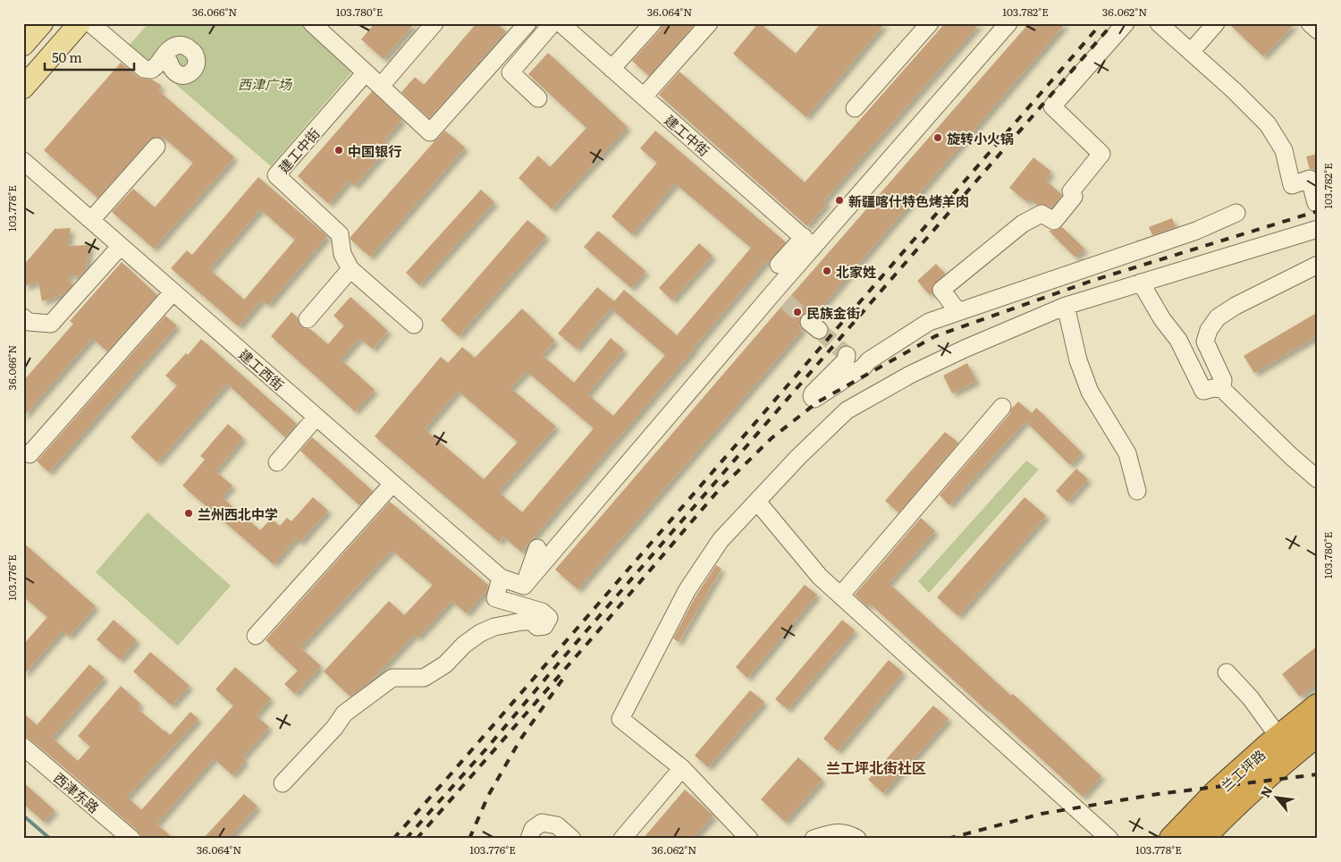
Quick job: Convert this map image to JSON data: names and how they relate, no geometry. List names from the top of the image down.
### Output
{
  "streets": {
    "highway": ["兰工坪路"],
    "street": ["建工中街", "建工西街", "西津东路"]
  },
  "districts": ["兰工坪北街社区"],
  "parks": ["西津广场"],
  "places": [
    "旋转小火锅",
    "中国银行",
    "新疆喀什特色烤羊肉",
    "北家姓",
    "民族金街",
    "兰州西北中学"
  ],
  "scale_bar": "50 m",
  "north": "top left",
  "coordinates": [
    "36.066°N",
    "103.780°E",
    "36.064°N",
    "103.782°E",
    "36.062°N",
    "103.778°E",
    "103.776°E"
  ]
}
